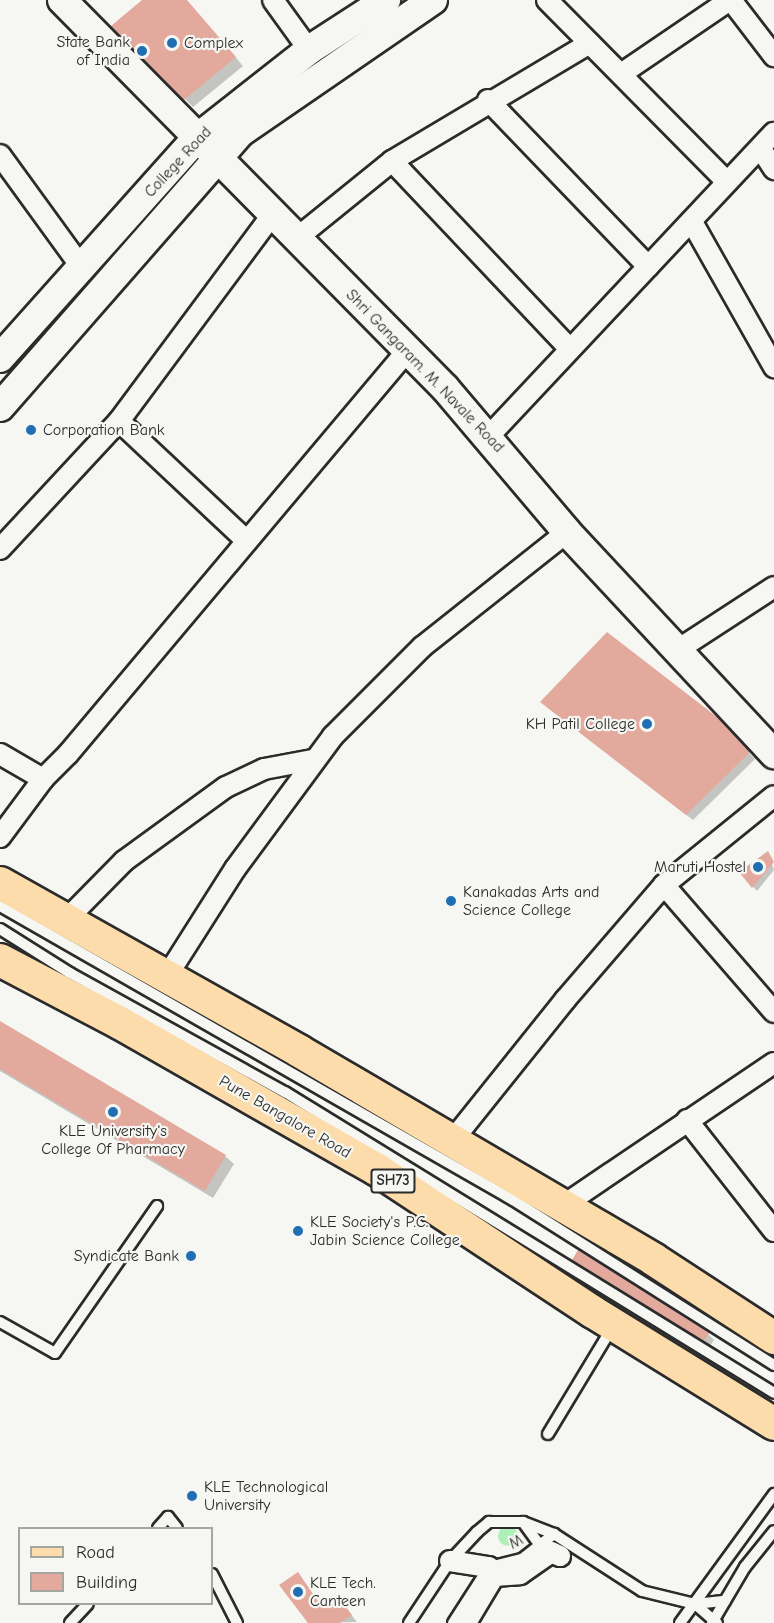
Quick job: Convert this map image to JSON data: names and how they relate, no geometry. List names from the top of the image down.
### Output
{
  "streets": {
    "main road": [
      "College Road",
      "Shri Gangaram. M. Navale Road",
      "Pune Bangalore Road",
      "SH73"
    ],
    "lane": ["M"]
  },
  "crossings": [
    ["College Road", "Shri Gangaram. M. Navale Road"]
  ],
  "places": [
    "Complex",
    "State Bank of India",
    "Corporation Bank",
    "KH Patil College",
    "Maruti Hostel",
    "Kanakadas Arts and Science College",
    "KLE University's College Of Pharmacy",
    "KLE Society's P.C. Jabin Science College",
    "Syndicate Bank",
    "KLE Technological University",
    "KLE Tech. Canteen"
  ],
  "legend": ["Road", "Building"]
}
